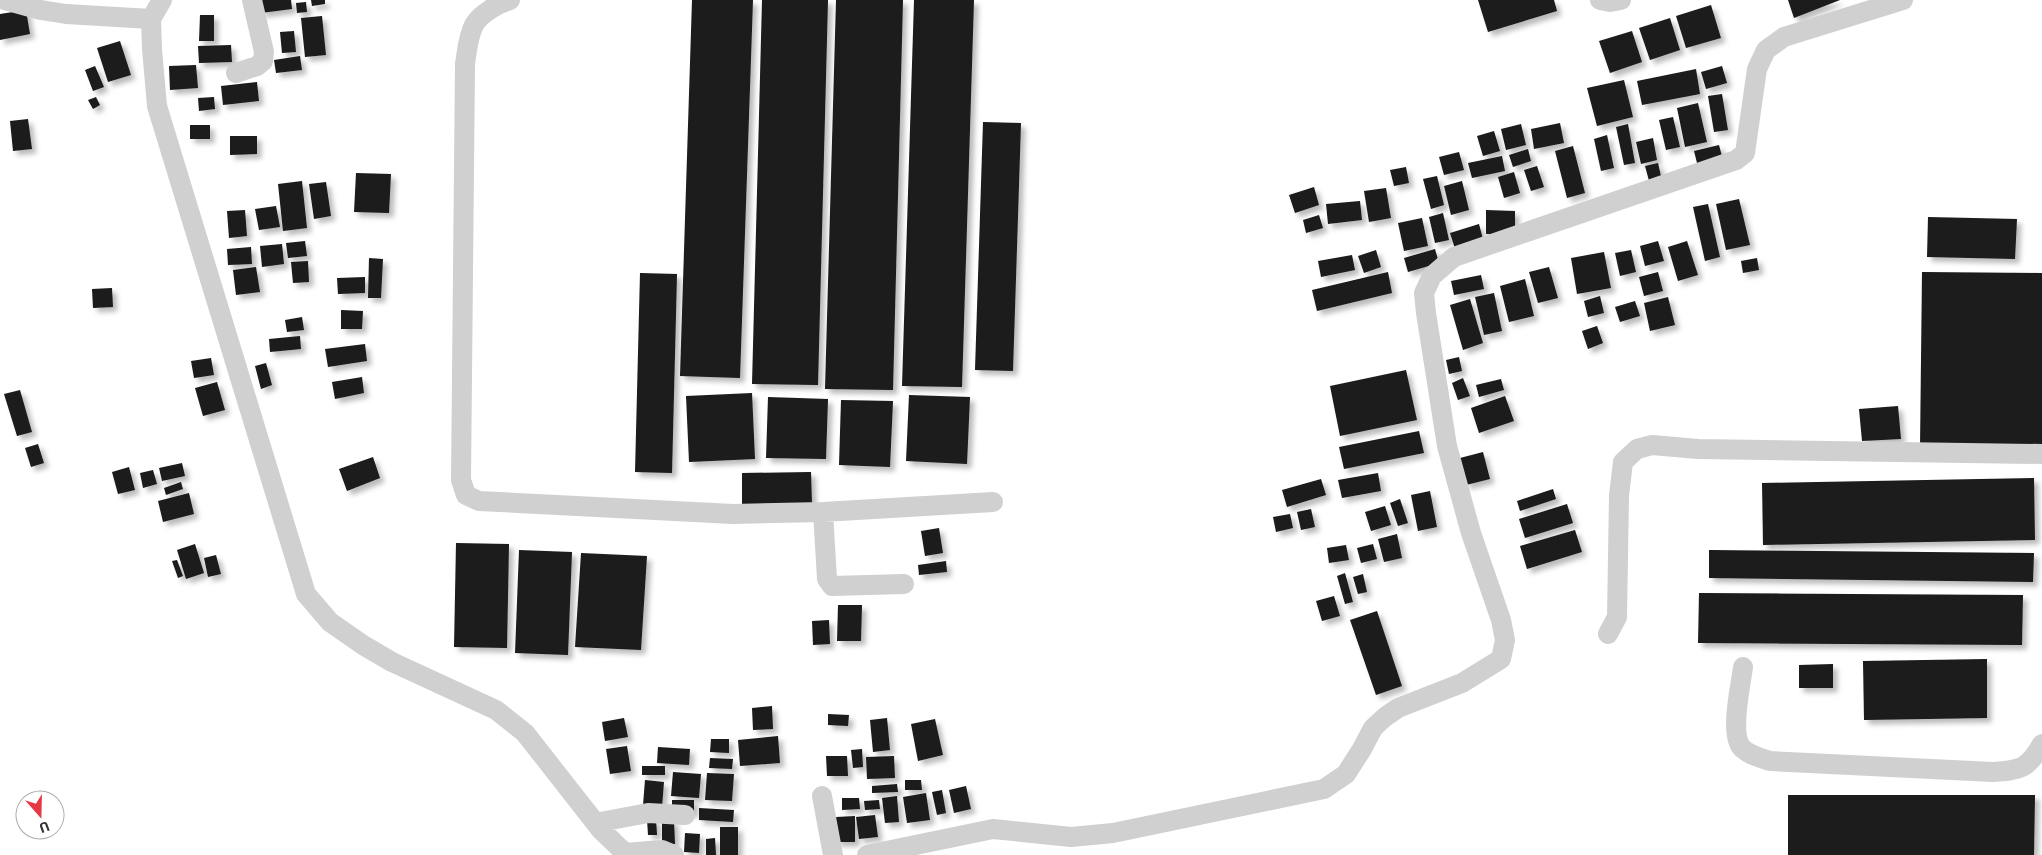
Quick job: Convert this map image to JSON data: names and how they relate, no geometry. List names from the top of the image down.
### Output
{
  "north": "bottom"
}
